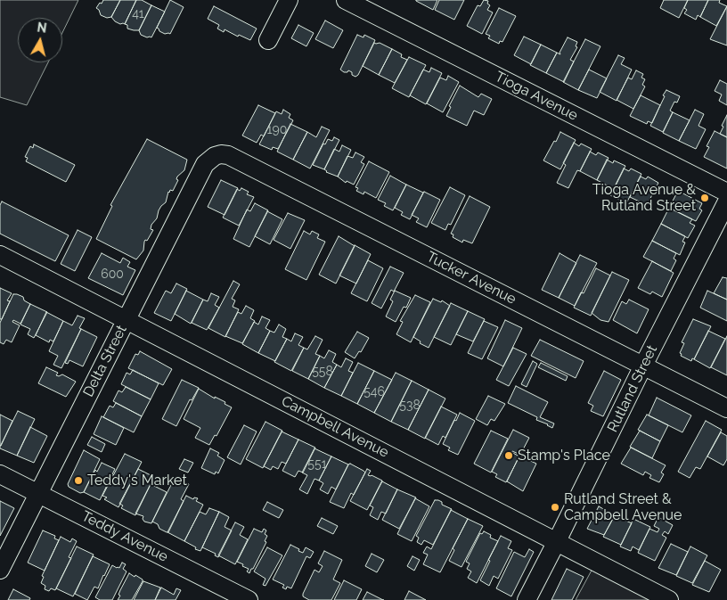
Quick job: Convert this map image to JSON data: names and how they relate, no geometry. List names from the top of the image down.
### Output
{
  "streets": {
    "street": [
      "Tioga Avenue",
      "Tucker Avenue",
      "Delta Street",
      "Rutland Street",
      "Campbell Avenue",
      "Teddy Avenue"
    ]
  },
  "crossings": [
    ["Tucker Avenue", "Delta Street"],
    ["Tucker Avenue", "Rutland Street"],
    ["Delta Street", "Campbell Avenue"],
    ["Delta Street", "Teddy Avenue"],
    ["Rutland Street", "Campbell Avenue"]
  ],
  "places": [
    "Tioga Avenue & Rutland Street",
    "Stamp's Place",
    "Teddy's Market",
    "Rutland Street & Campbell Avenue"
  ],
  "house_numbers": [
    "41",
    "190",
    "600",
    "558",
    "546",
    "538",
    "551"
  ],
  "north": "top"
}
